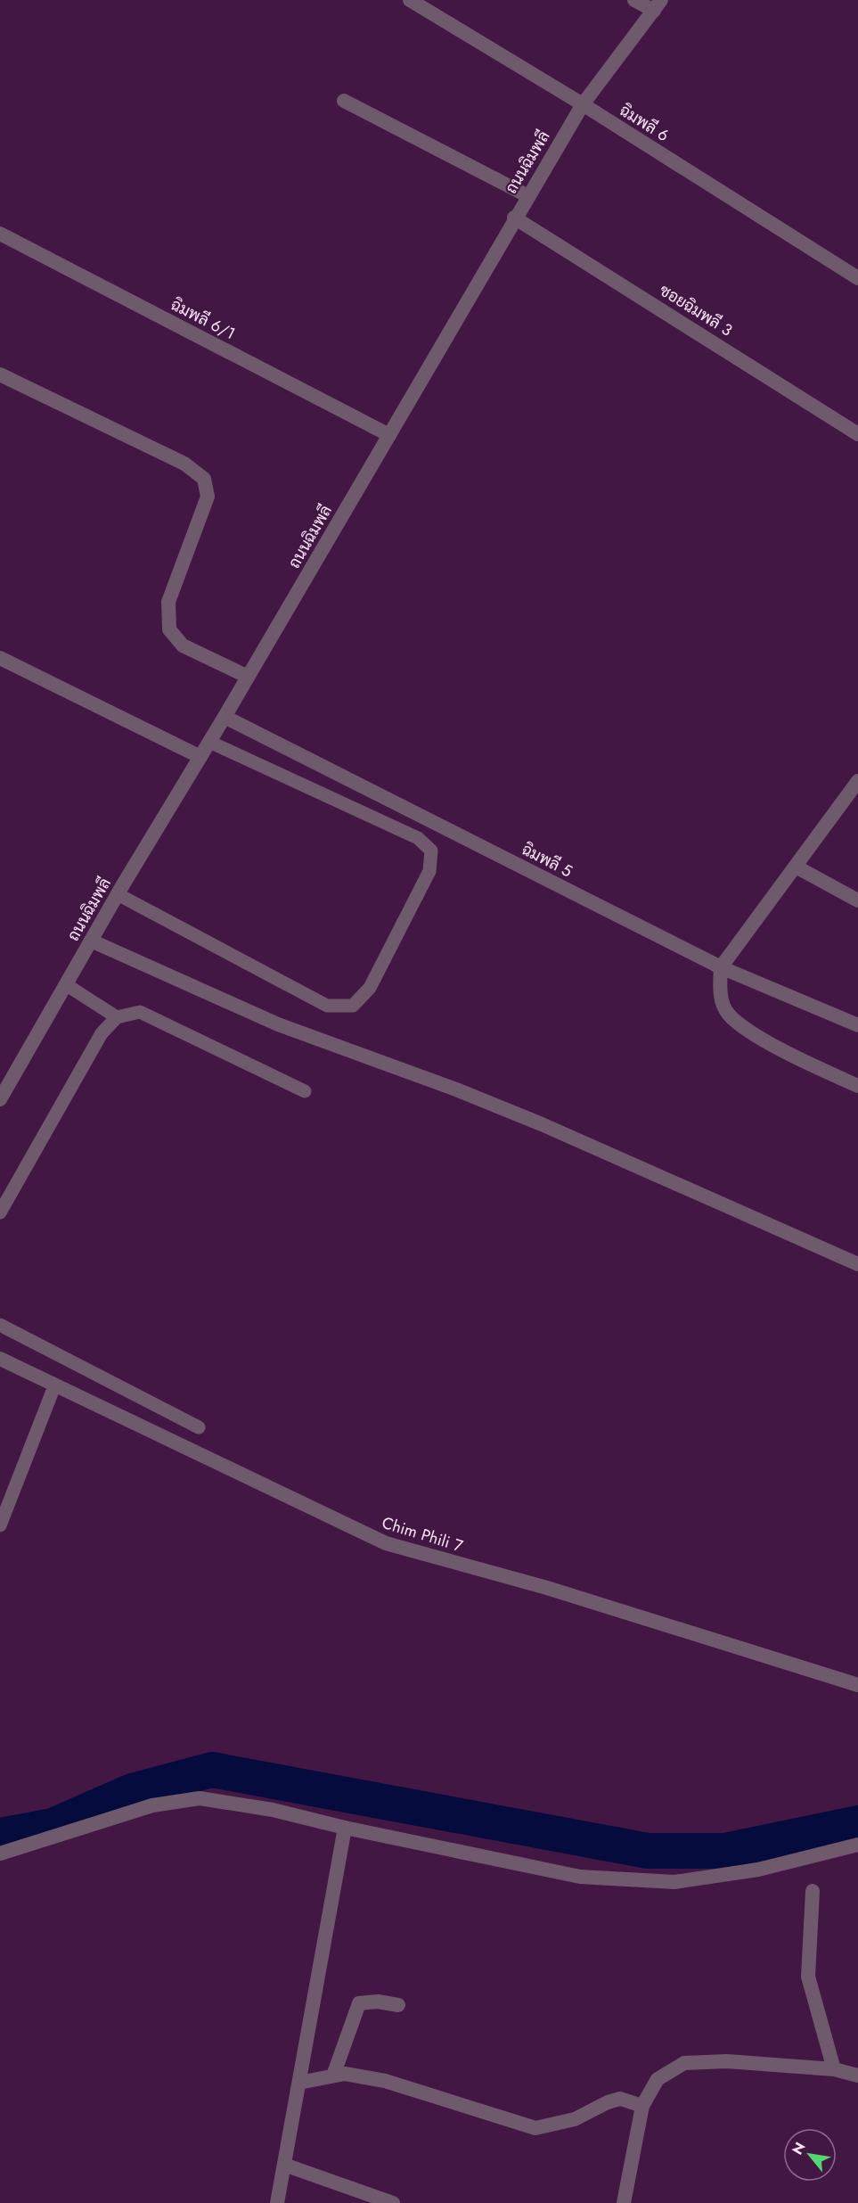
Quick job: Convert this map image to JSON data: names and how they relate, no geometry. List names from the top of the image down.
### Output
{
  "streets": {
    "street": [
      "ฉิมพลี 6",
      "ถนนฉิมพลี",
      "ซอยฉิมพลี 3",
      "ฉิมพลี 6/1",
      "ฉิมพลี 5",
      "Chim Phili 7"
    ]
  },
  "crossings": [
    ["ฉิมพลี 6", "ถนนฉิมพลี"],
    ["ถนนฉิมพลี", "ซอยฉิมพลี 3"],
    ["ถนนฉิมพลี", "ฉิมพลี 6/1"],
    ["ถนนฉิมพลี", "ฉิมพลี 5"]
  ],
  "north": "top left"
}
